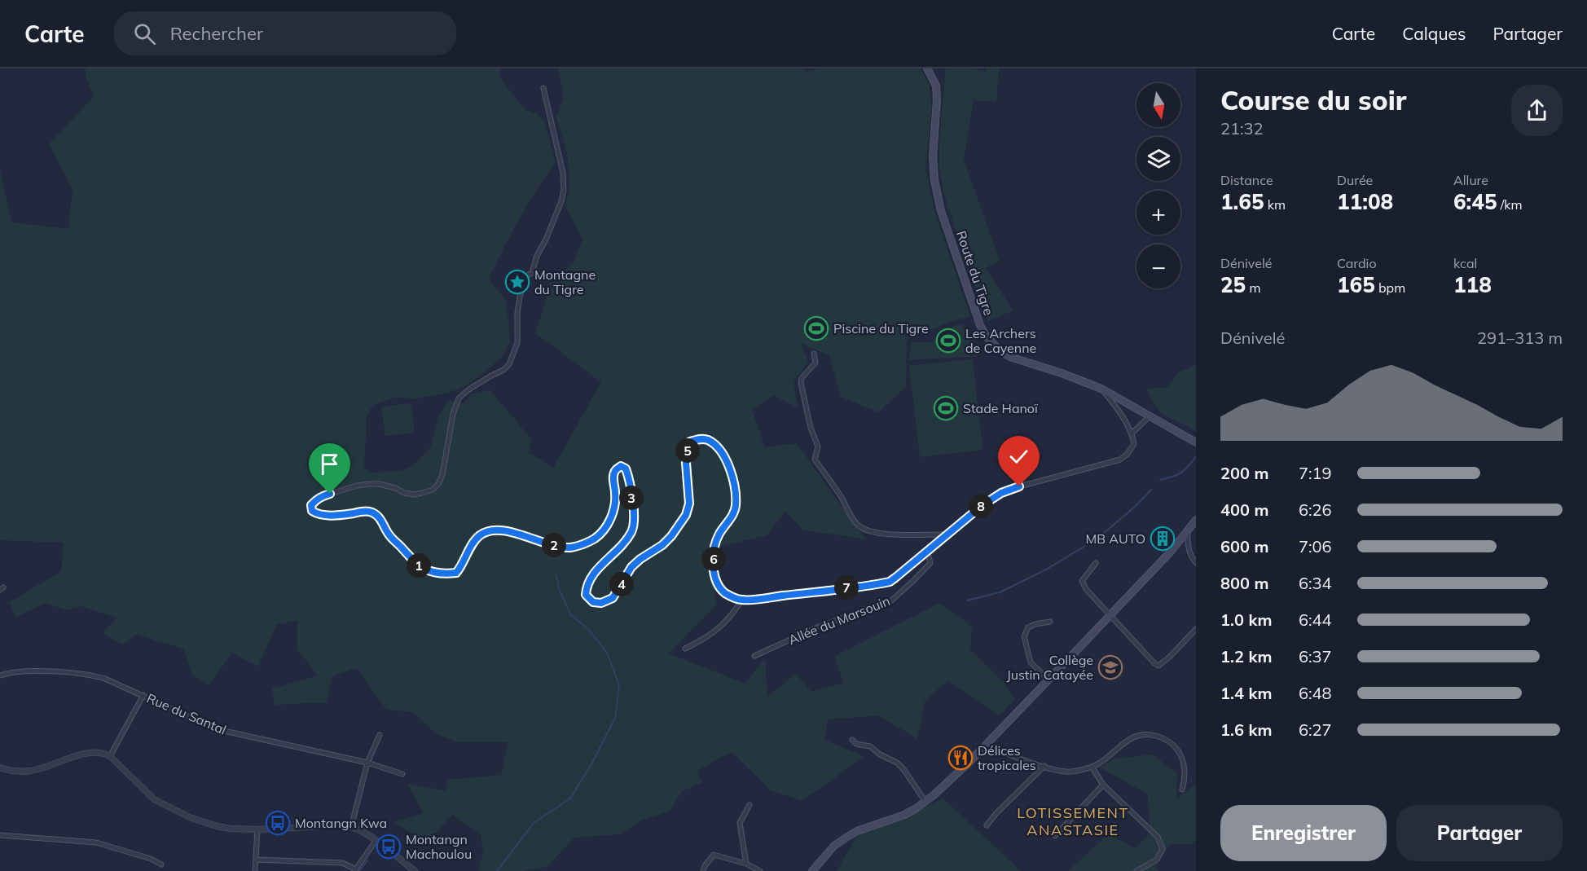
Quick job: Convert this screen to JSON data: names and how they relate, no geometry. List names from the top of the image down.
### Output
{
  "streets": {
    "main road": ["Route du Tigre"],
    "street": ["Allée du Marsouin", "Rue du Santal"]
  },
  "districts": ["LOTISSEMENT ANASTASIE"],
  "places": {
    "place": ["Montagne du Tigre"],
    "sports": ["Piscine du Tigre", "Les Archers de Cayenne", "Stade Hanoï"],
    "building": ["MB AUTO"],
    "school or university": ["Collège Justin Catayée"],
    "restaurant": ["Délices tropicales"],
    "bus stop": ["Montangn Kwa", "Montangn Machoulou"]
  },
  "north": "bottom",
  "page": {
    "header": "Carte",
    "search": "Rechercher",
    "nav": ["Carte", "Calques", "Partager"],
    "heading": ["Course du soir", "21:32"],
    "map_buttons": ["+", "−"],
    "stats": [
      ["Distance", "1.65 km"],
      ["Durée", "11:08"],
      ["Allure", "6:45 /km"],
      ["Dénivelé", "25 m"],
      ["Cardio", "165 bpm"],
      ["kcal", "118"]
    ],
    "chart": ["Dénivelé", "291–313 m"],
    "pins": [
      "5",
      "3",
      "8",
      "2",
      "6",
      "1",
      "4",
      "7"
    ],
    "list": [
      {
        "name": "200 m",
        "note": "7:19"
      },
      {
        "name": "400 m",
        "note": "6:26"
      },
      {
        "name": "600 m",
        "note": "7:06"
      },
      {
        "name": "800 m",
        "note": "6:34"
      },
      {
        "name": "1.0 km",
        "note": "6:44"
      },
      {
        "name": "1.2 km",
        "note": "6:37"
      },
      {
        "name": "1.4 km",
        "note": "6:48"
      },
      {
        "name": "1.6 km",
        "note": "6:27"
      }
    ],
    "buttons": ["Enregistrer", "Partager"]
  }
}
